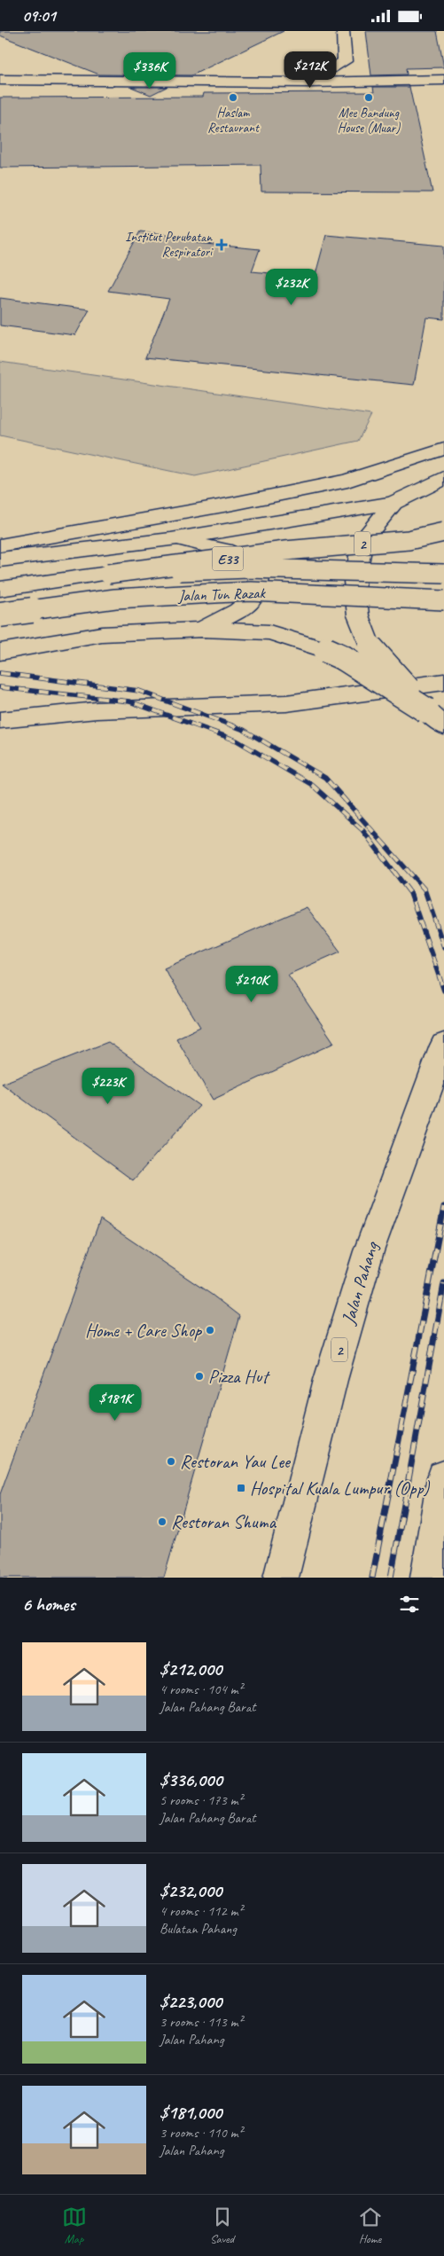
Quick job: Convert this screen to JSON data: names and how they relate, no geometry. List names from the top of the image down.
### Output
{
  "streets": {
    "main road": [
      "2",
      "E33",
      "Jalan Tun Razak",
      "Jalan Pahang"
    ]
  },
  "crossings": [
    ["E33", "Jalan Tun Razak"]
  ],
  "places": {
    "other": [
      "Haslam Restaurant",
      "Mee Bandung House (Muar)",
      "Home + Care Shop",
      "Pizza Hut",
      "Restoran Yau Lee",
      "Restoran Shuma"
    ],
    "health": ["Institut Perubatan Respiratori"],
    "transit": ["Hospital Kuala Lumpur (Opp)"]
  },
  "page": {
    "status": "09:01",
    "price": [
      "$212K",
      "$336K",
      "$232K",
      "$210K",
      "$223K",
      "$181K"
    ],
    "heading": "6 homes",
    "list": [
      {
        "name": "$212,000",
        "note": "4 rooms · 104 m² · Jalan Pahang Barat"
      },
      {
        "name": "$336,000",
        "note": "5 rooms · 173 m² · Jalan Pahang Barat"
      },
      {
        "name": "$232,000",
        "note": "4 rooms · 112 m² · Bulatan Pahang"
      },
      {
        "name": "$223,000",
        "note": "3 rooms · 113 m² · Jalan Pahang"
      },
      {
        "name": "$181,000",
        "note": "3 rooms · 110 m² · Jalan Pahang"
      }
    ],
    "tabs": ["Map", "Saved", "Home"]
  }
}
